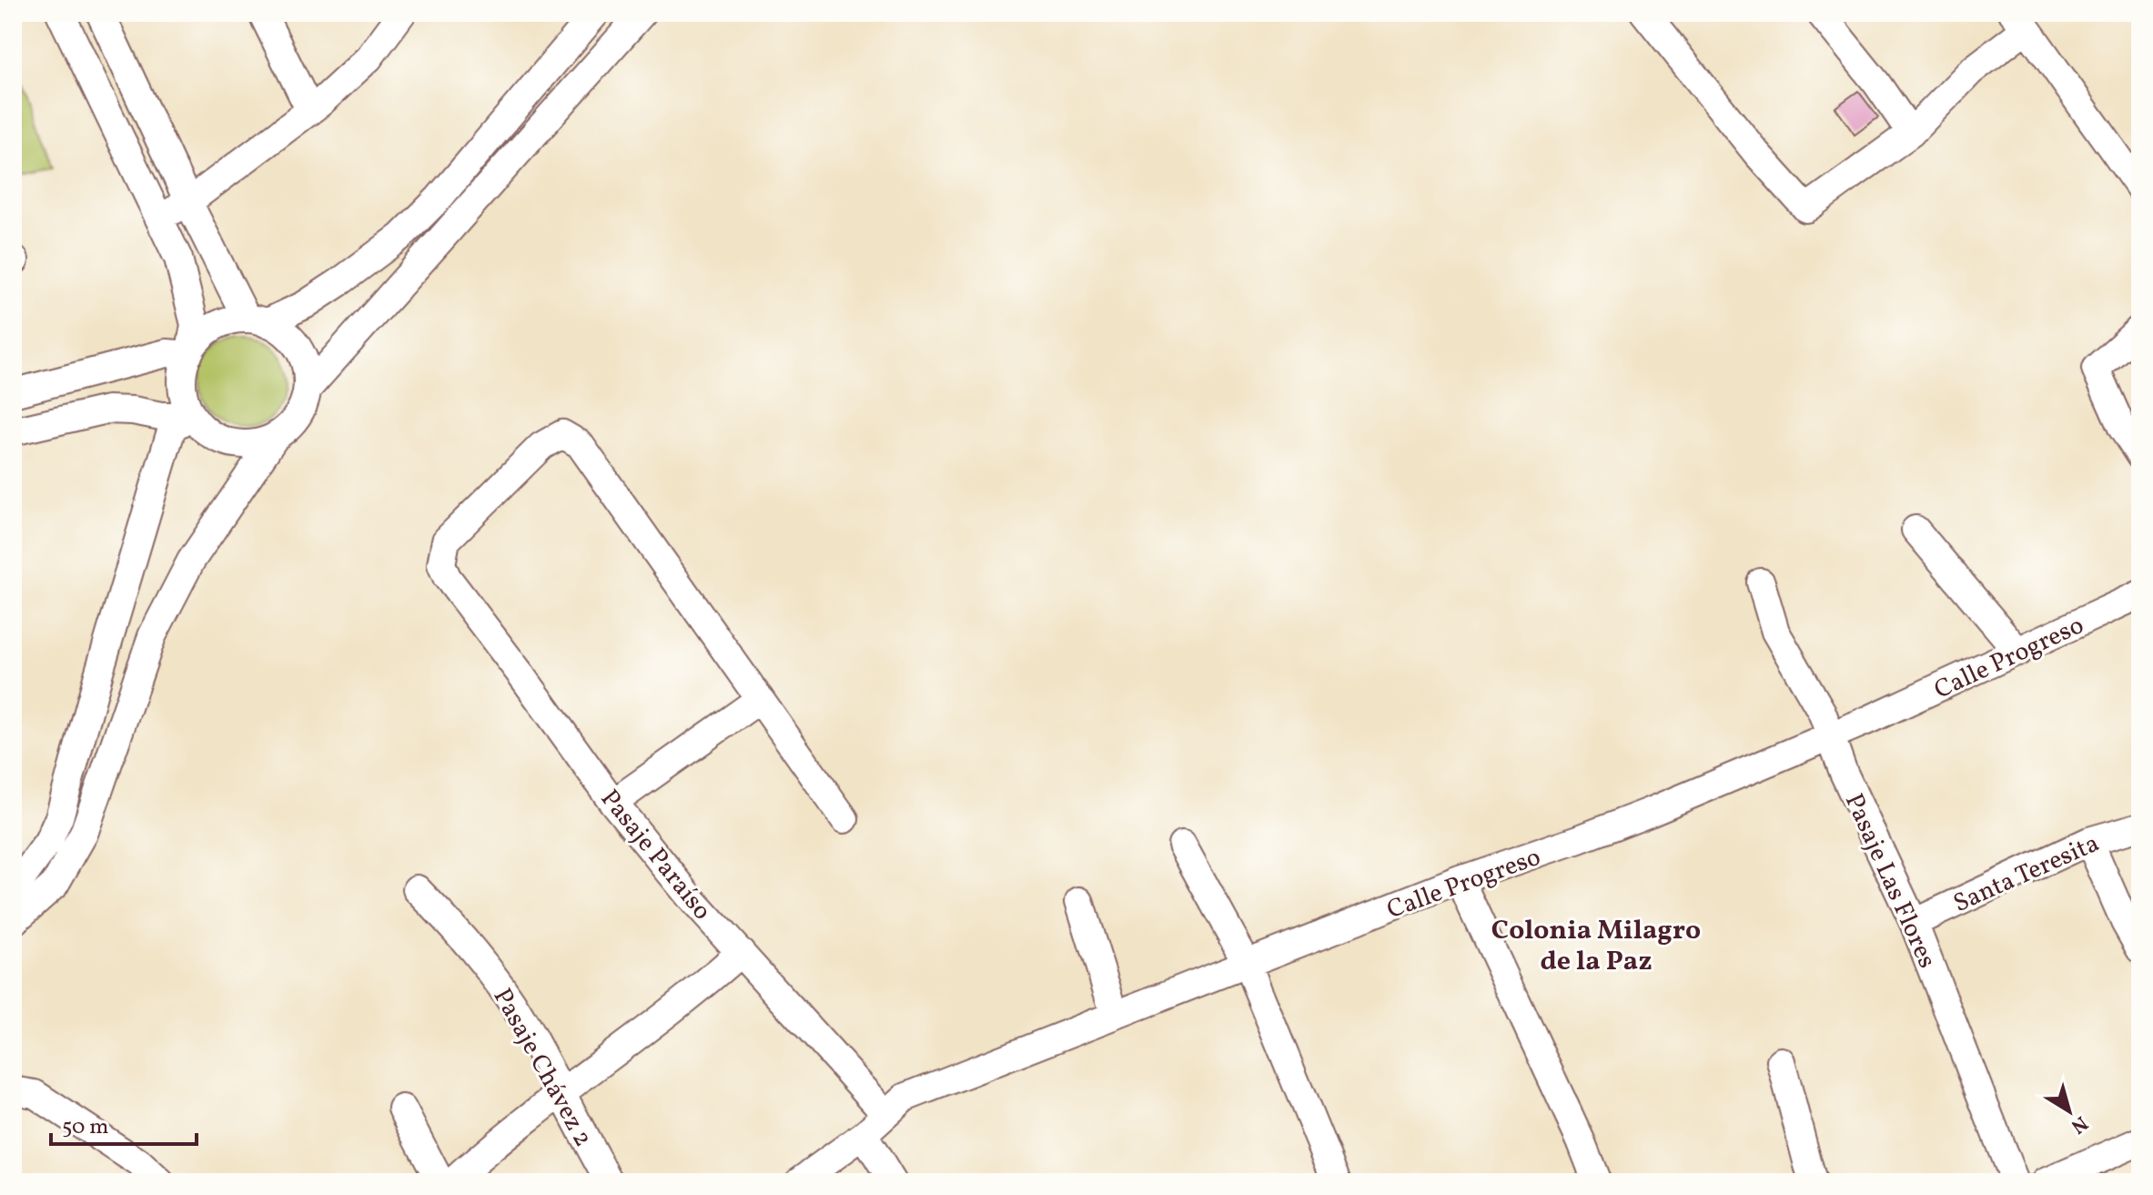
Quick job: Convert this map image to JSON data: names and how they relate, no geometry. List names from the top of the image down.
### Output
{
  "streets": {
    "street": [
      "Calle Progreso",
      "Pasaje Paraíso",
      "Santa Teresita",
      "Pasaje Las Flores",
      "Pasaje Chávez 2"
    ]
  },
  "crossings": [
    ["Calle Progreso", "Pasaje Paraíso"],
    ["Calle Progreso", "Pasaje Las Flores"],
    ["Santa Teresita", "Pasaje Las Flores"]
  ],
  "districts": ["Colonia Milagro de la Paz"],
  "scale_bar": "50 m",
  "north": "bottom right"
}
